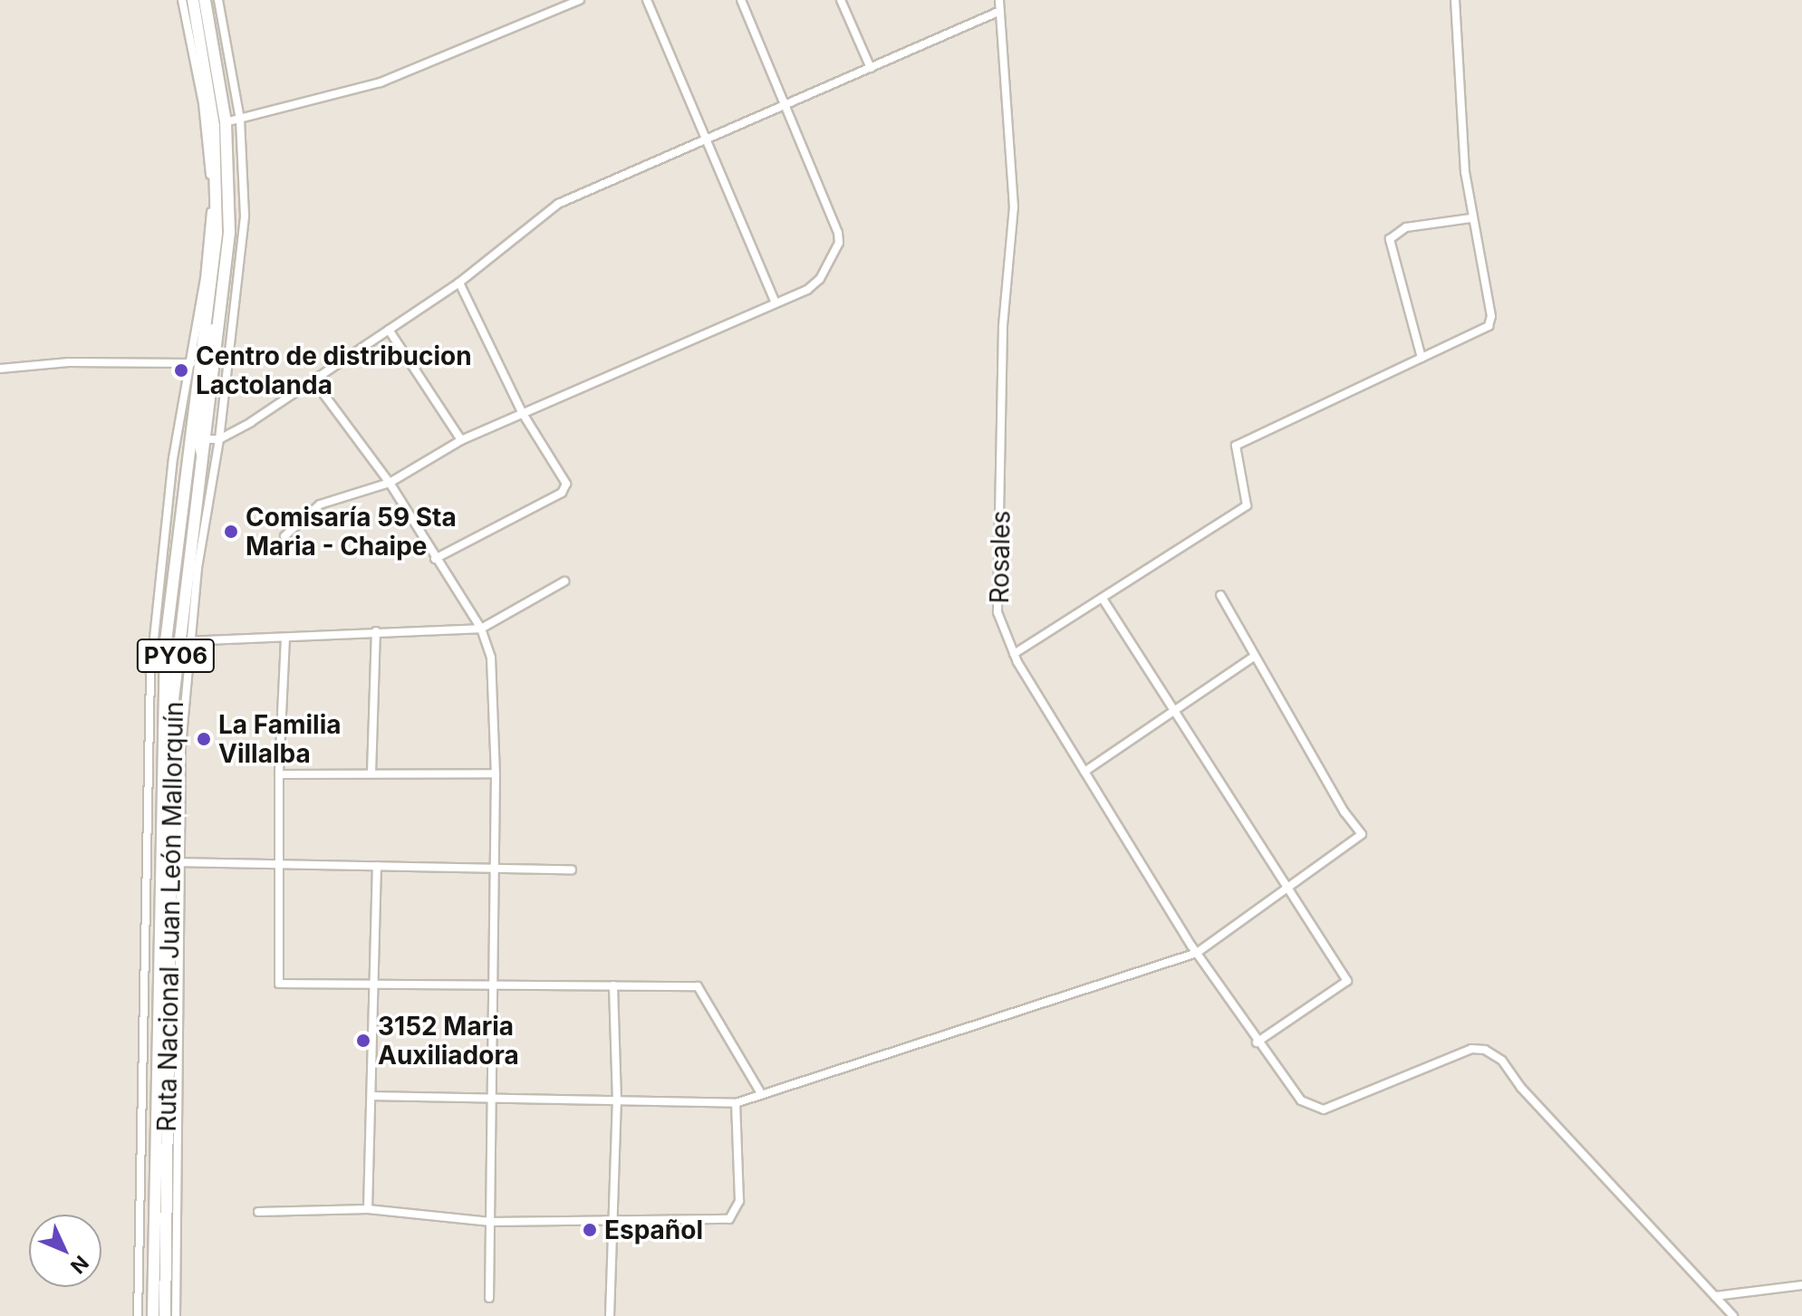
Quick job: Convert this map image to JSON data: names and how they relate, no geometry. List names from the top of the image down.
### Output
{
  "streets": {
    "highway": ["PY06", "Ruta Nacional Juan León Mallorquín"],
    "street": ["Rosales"]
  },
  "places": [
    "Centro de distribucion Lactolanda",
    "Comisaría 59 Sta Maria - Chaipe",
    "La Familia Villalba",
    "3152 Maria Auxiliadora",
    "Español"
  ],
  "north": "bottom right"
}
